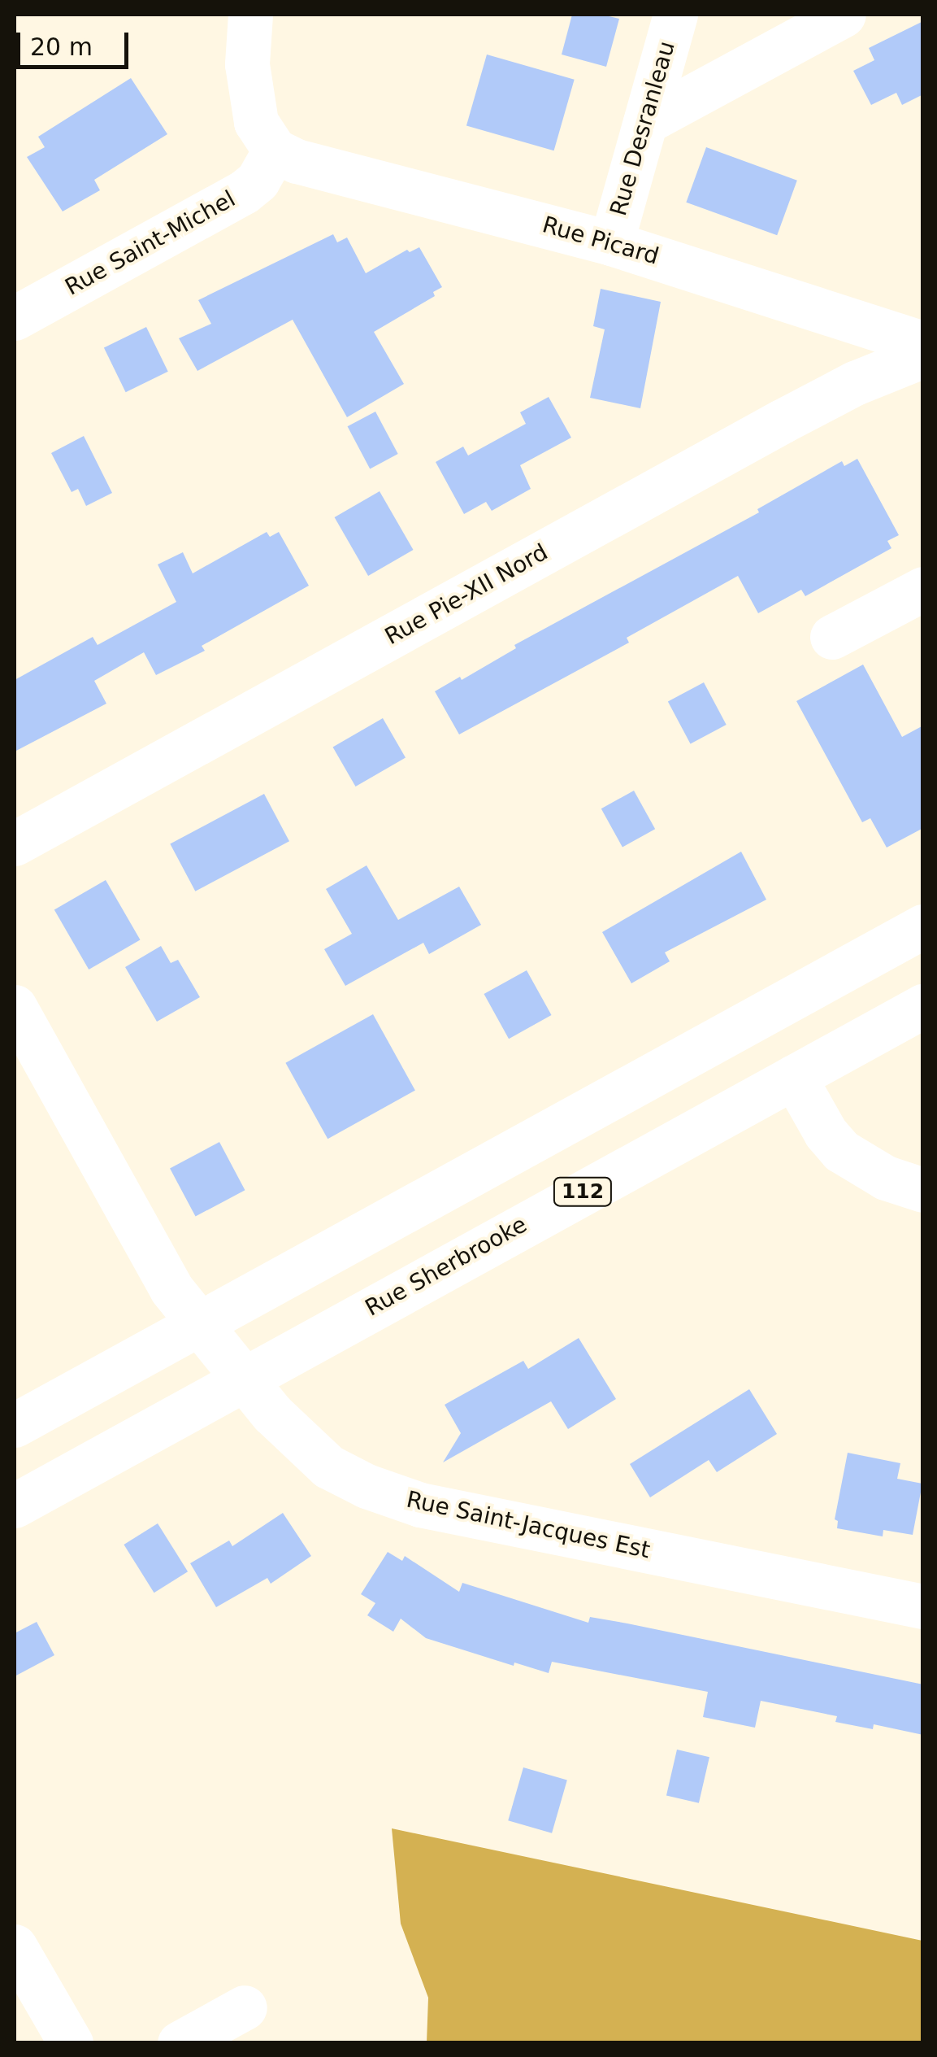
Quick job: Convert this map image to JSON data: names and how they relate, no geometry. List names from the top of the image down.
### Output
{
  "streets": {
    "street": [
      "Rue Desranleau",
      "Rue Picard",
      "Rue Saint-Michel",
      "Rue Pie-XII Nord",
      "112",
      "Rue Sherbrooke",
      "Rue Saint-Jacques Est"
    ]
  },
  "crossings": [
    ["Rue Desranleau", "Rue Picard"],
    ["Rue Picard", "Rue Saint-Michel"],
    ["Rue Sherbrooke", "Rue Saint-Jacques Est"]
  ],
  "scale_bar": "20 m"
}
